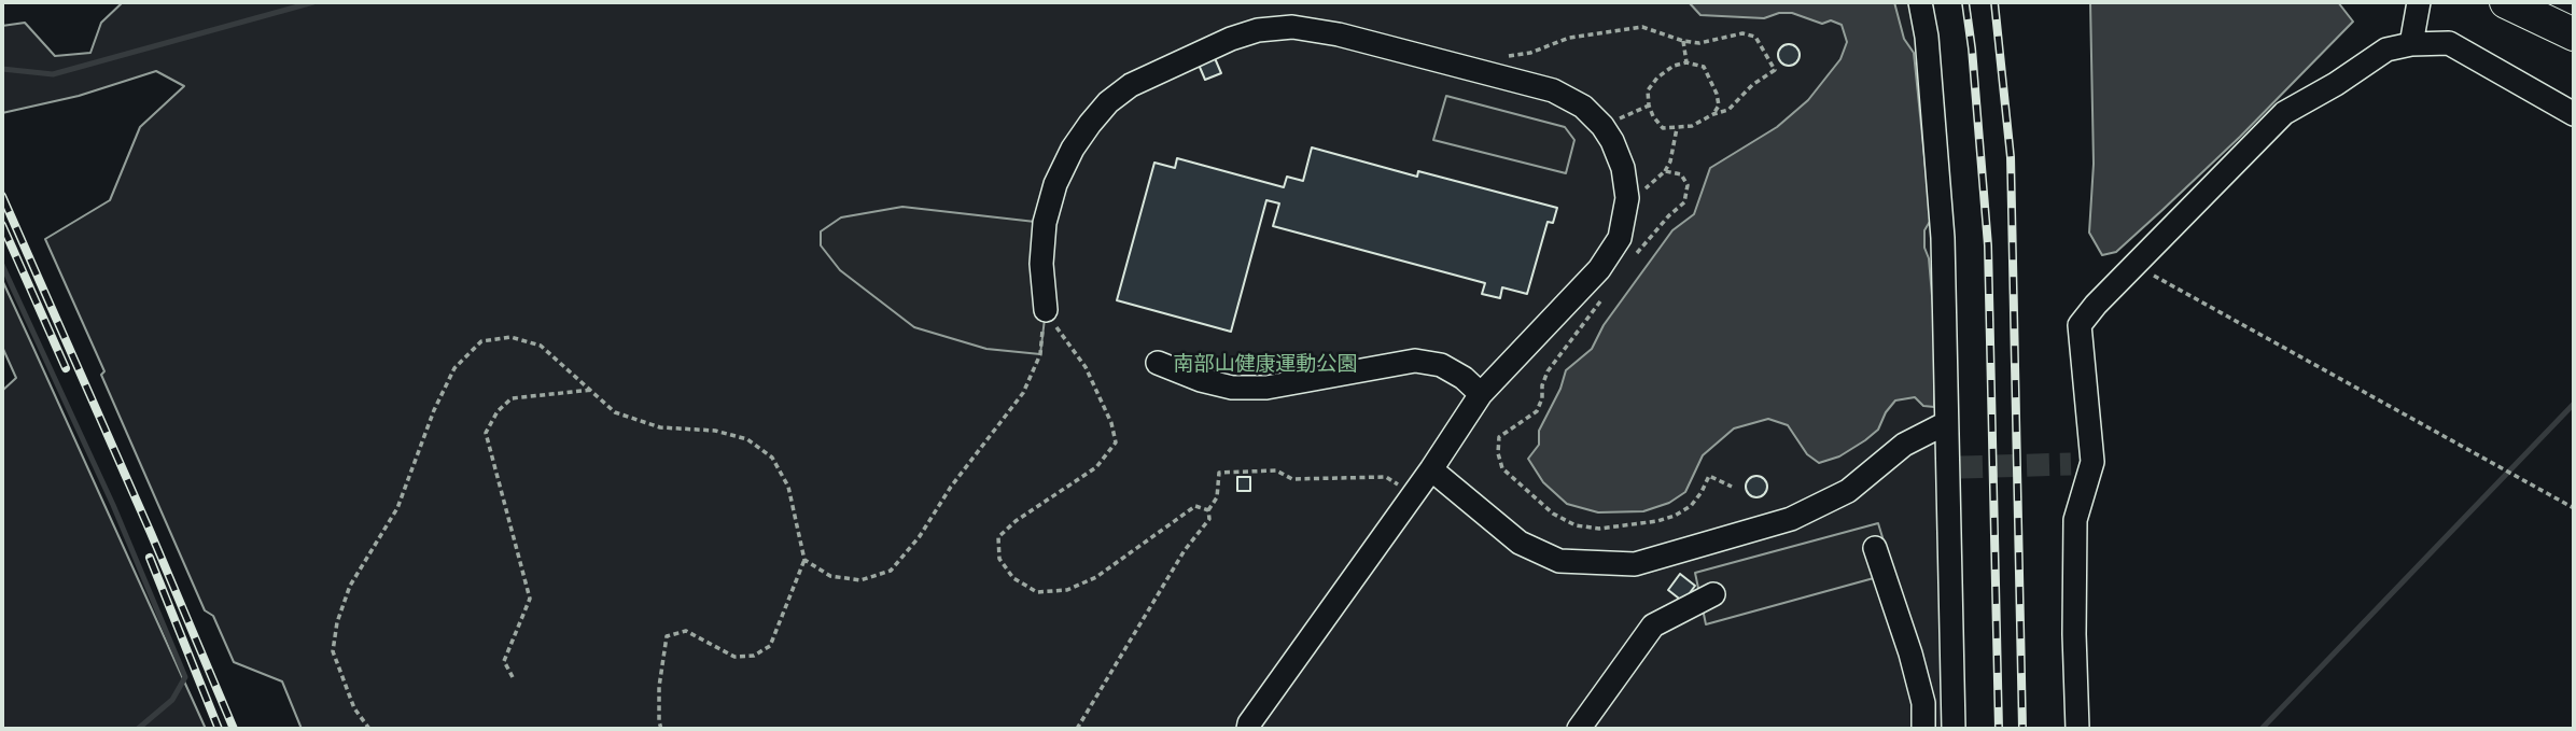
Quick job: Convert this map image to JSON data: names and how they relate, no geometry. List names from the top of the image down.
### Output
{
  "parks": ["南部山健康運動公園"]
}
